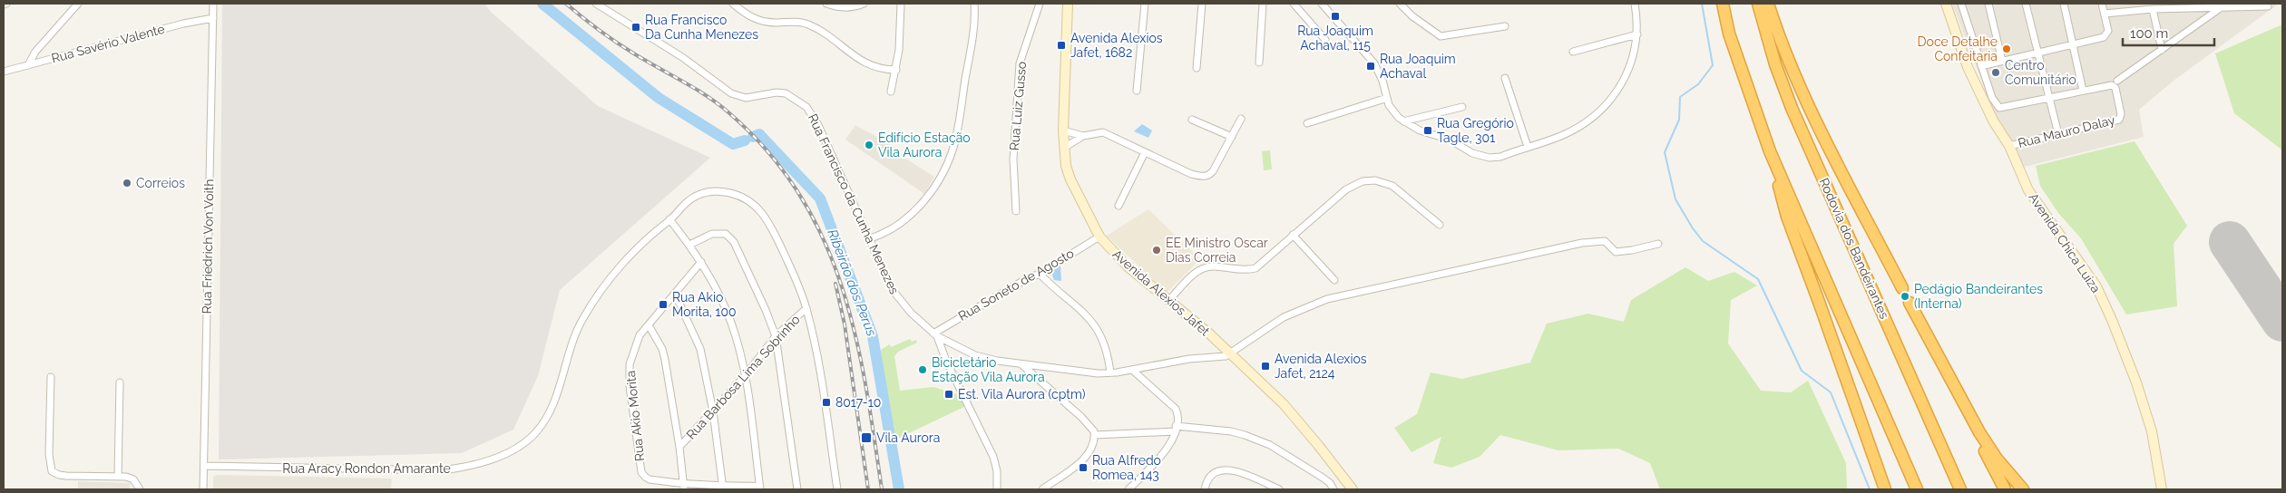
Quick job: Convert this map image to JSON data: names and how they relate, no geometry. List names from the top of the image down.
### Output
{
  "streets": {
    "highway": ["Rodovia dos Bandeirantes"],
    "main road": ["Avenida Chica Luiza", "Avenida Alexios Jafet"],
    "street": [
      "Rua Savério Valente",
      "Rua Luiz Gusso",
      "Rua Mauro Dalay",
      "Rua Francisco da Cunha Menezes",
      "Rua Friedrich Von Voith",
      "Rua Soneto de Agosto",
      "Rua Barbosa Lima Sobrinho",
      "Rua Akio Morita",
      "Rua Aracy Rondon Amarante"
    ]
  },
  "crossings": [
    ["Rua Savério Valente", "Rua Friedrich Von Voith"],
    ["Rua Mauro Dalay", "Avenida Chica Luiza"],
    ["Rua Francisco da Cunha Menezes", "Rua Soneto de Agosto"],
    ["Rua Francisco da Cunha Menezes", "Avenida Alexios Jafet"],
    ["Rua Friedrich Von Voith", "Rua Aracy Rondon Amarante"],
    ["Rua Soneto de Agosto", "Avenida Alexios Jafet"],
    ["Rua Barbosa Lima Sobrinho", "Rua Aracy Rondon Amarante"]
  ],
  "water": ["Ribeirão dos Perus"],
  "places": {
    "transit": [
      "Rua Joaquim Achaval, 115",
      "Rua Francisco Da Cunha Menezes",
      "Avenida Alexios Jafet, 1682",
      "Rua Joaquim Achaval",
      "Rua Gregório Tagle, 301",
      "Rua Akio Morita, 100",
      "Avenida Alexios Jafet, 2124",
      "Est. Vila Aurora (cptm)",
      "8017-10",
      "Vila Aurora",
      "Rua Alfredo Romea, 143"
    ],
    "other": [
      "Doce Detalhe Confeitaria",
      "Centro Comunitário",
      "Edifício Estação Vila Aurora",
      "Correios",
      "EE Ministro Oscar Dias Correia",
      "Pedágio Bandeirantes (Interna)",
      "Bicicletário Estação Vila Aurora"
    ]
  },
  "scale_bar": "100 m"
}
